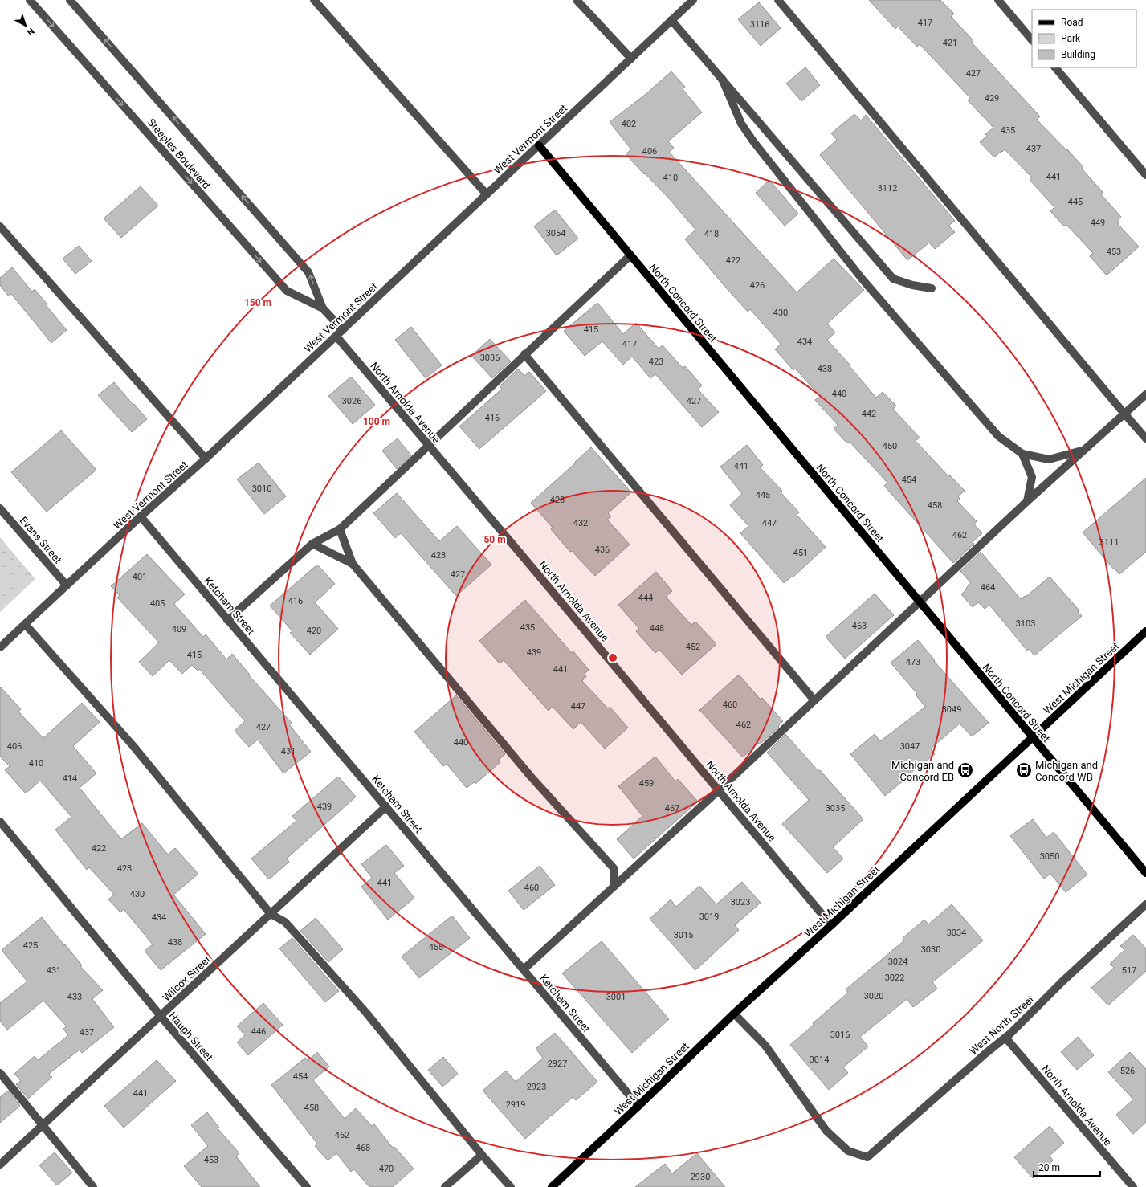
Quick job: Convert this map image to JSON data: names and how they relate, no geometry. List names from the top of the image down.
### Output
{
  "streets": {
    "main road": ["North Concord Street", "West Michigan Street"],
    "street": [
      "West Vermont Street",
      "Steeples Boulevard",
      "North Arnolda Avenue",
      "Evans Street",
      "Ketcham Street",
      "Wilcox Street",
      "West North Street",
      "Haugh Street"
    ]
  },
  "crossings": [
    ["West Vermont Street", "Steeples Boulevard"],
    ["West Vermont Street", "North Concord Street"],
    ["West Vermont Street", "North Arnolda Avenue"],
    ["West Vermont Street", "Evans Street"],
    ["West Vermont Street", "Ketcham Street"],
    ["North Concord Street", "West Michigan Street"],
    ["North Arnolda Avenue", "West Michigan Street"],
    ["North Arnolda Avenue", "West North Street"],
    ["Ketcham Street", "West Michigan Street"],
    ["Ketcham Street", "Wilcox Street"],
    ["West Michigan Street", "West North Street"],
    ["Wilcox Street", "Haugh Street"]
  ],
  "places": {
    "bus stop": ["Michigan and Concord EB", "Michigan and Concord WB"]
  },
  "house_numbers": [
    "417",
    "3116",
    "421",
    "427",
    "429",
    "402",
    "435",
    "437",
    "406",
    "441",
    "410",
    "3112",
    "445",
    "449",
    "3054",
    "418",
    "453",
    "422",
    "426",
    "430",
    "415",
    "434",
    "417",
    "3036",
    "423",
    "438",
    "440",
    "3026",
    "427",
    "442",
    "416",
    "450",
    "441",
    "454",
    "3010",
    "445",
    "428",
    "458",
    "432",
    "447",
    "462",
    "3111",
    "436",
    "451",
    "423",
    "427",
    "401",
    "464",
    "444",
    "416",
    "405",
    "3103",
    "463",
    "435",
    "448",
    "409",
    "420",
    "452",
    "439",
    "415",
    "473",
    "441",
    "460",
    "447",
    "3049",
    "462",
    "427",
    "440",
    "406",
    "3047",
    "431",
    "410",
    "414",
    "459",
    "439",
    "467",
    "3035",
    "422",
    "3050",
    "428",
    "441",
    "460",
    "430",
    "3023",
    "3019",
    "434",
    "3034",
    "3015",
    "438",
    "425",
    "455",
    "3030",
    "3024",
    "431",
    "517",
    "3022",
    "3020",
    "433",
    "3001",
    "446",
    "437",
    "3016",
    "3014",
    "2927",
    "526",
    "454",
    "2923",
    "441",
    "2919",
    "458",
    "462",
    "468",
    "453",
    "470",
    "2930"
  ],
  "legend": ["Road", "Park", "Building"],
  "scale_bar": "20 m",
  "north": "bottom right",
  "rings": ["150 m", "100 m", "50 m"]
}
